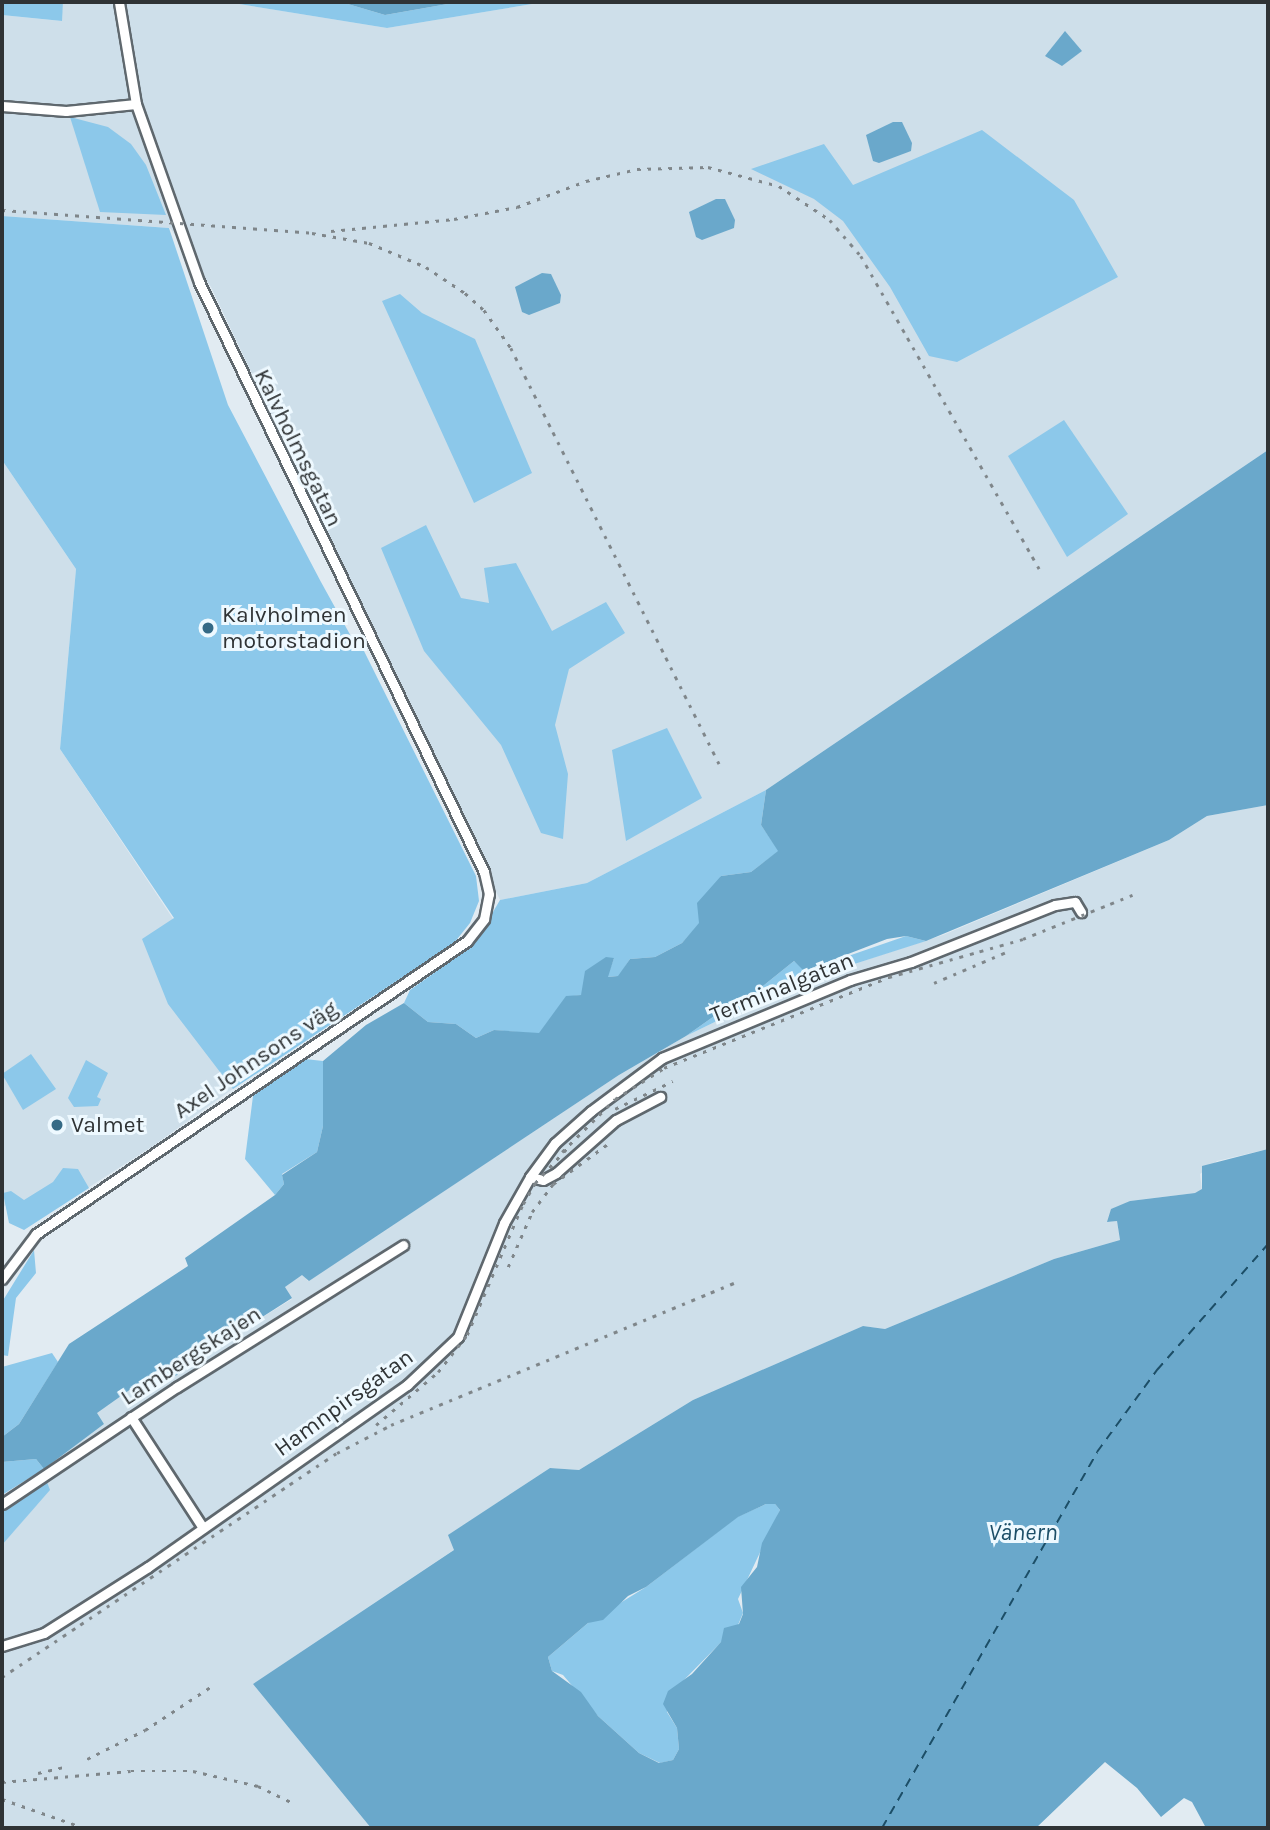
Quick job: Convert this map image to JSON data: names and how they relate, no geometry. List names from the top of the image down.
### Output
{
  "streets": {
    "street": [
      "Kalvholmsgatan",
      "Terminalgatan",
      "Axel Johnsons väg",
      "Lambergskajen",
      "Hamnpirsgatan"
    ]
  },
  "crossings": [
    ["Kalvholmsgatan", "Axel Johnsons väg"],
    ["Terminalgatan", "Hamnpirsgatan"]
  ],
  "water": ["Vänern"],
  "places": ["Kalvholmen motorstadion", "Valmet"]
}
